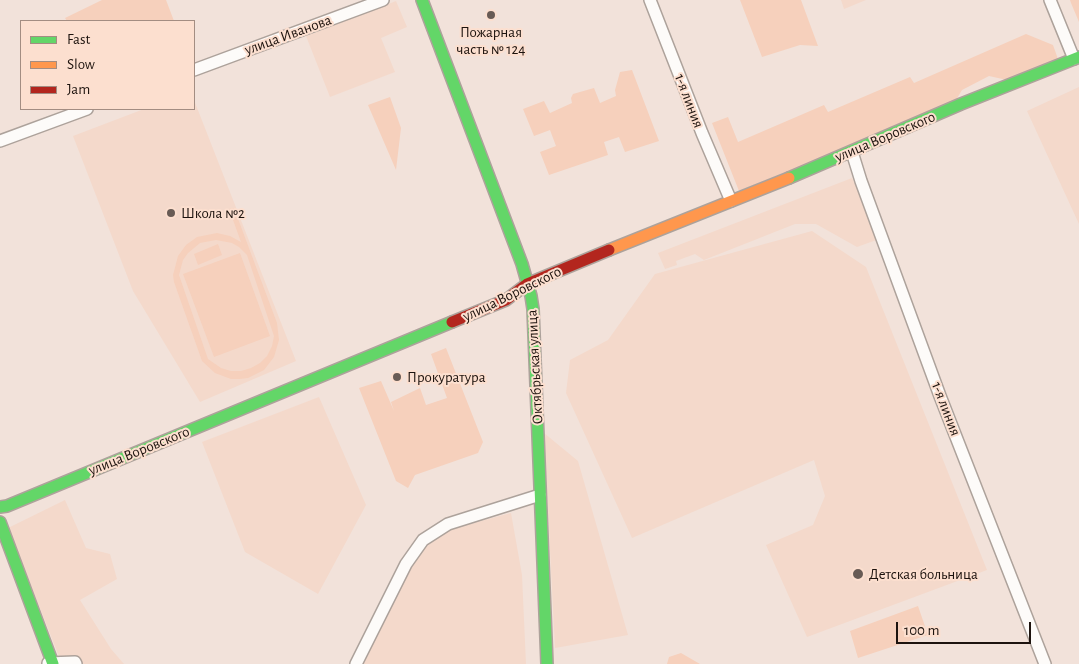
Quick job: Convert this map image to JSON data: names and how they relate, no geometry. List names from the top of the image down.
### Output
{
  "streets": {
    "street": [
      "улица Иванова",
      "1-я линия",
      "улица Воровского",
      "Октябрьская улица"
    ]
  },
  "crossings": [
    ["1-я линия", "улица Воровского"],
    ["улица Воровского", "Октябрьская улица"]
  ],
  "places": [
    "Пожарная часть № 124",
    "Школа №2",
    "Прокуратура",
    "Детская больница"
  ],
  "legend": ["Fast", "Slow", "Jam"],
  "scale_bar": "100 m"
}
